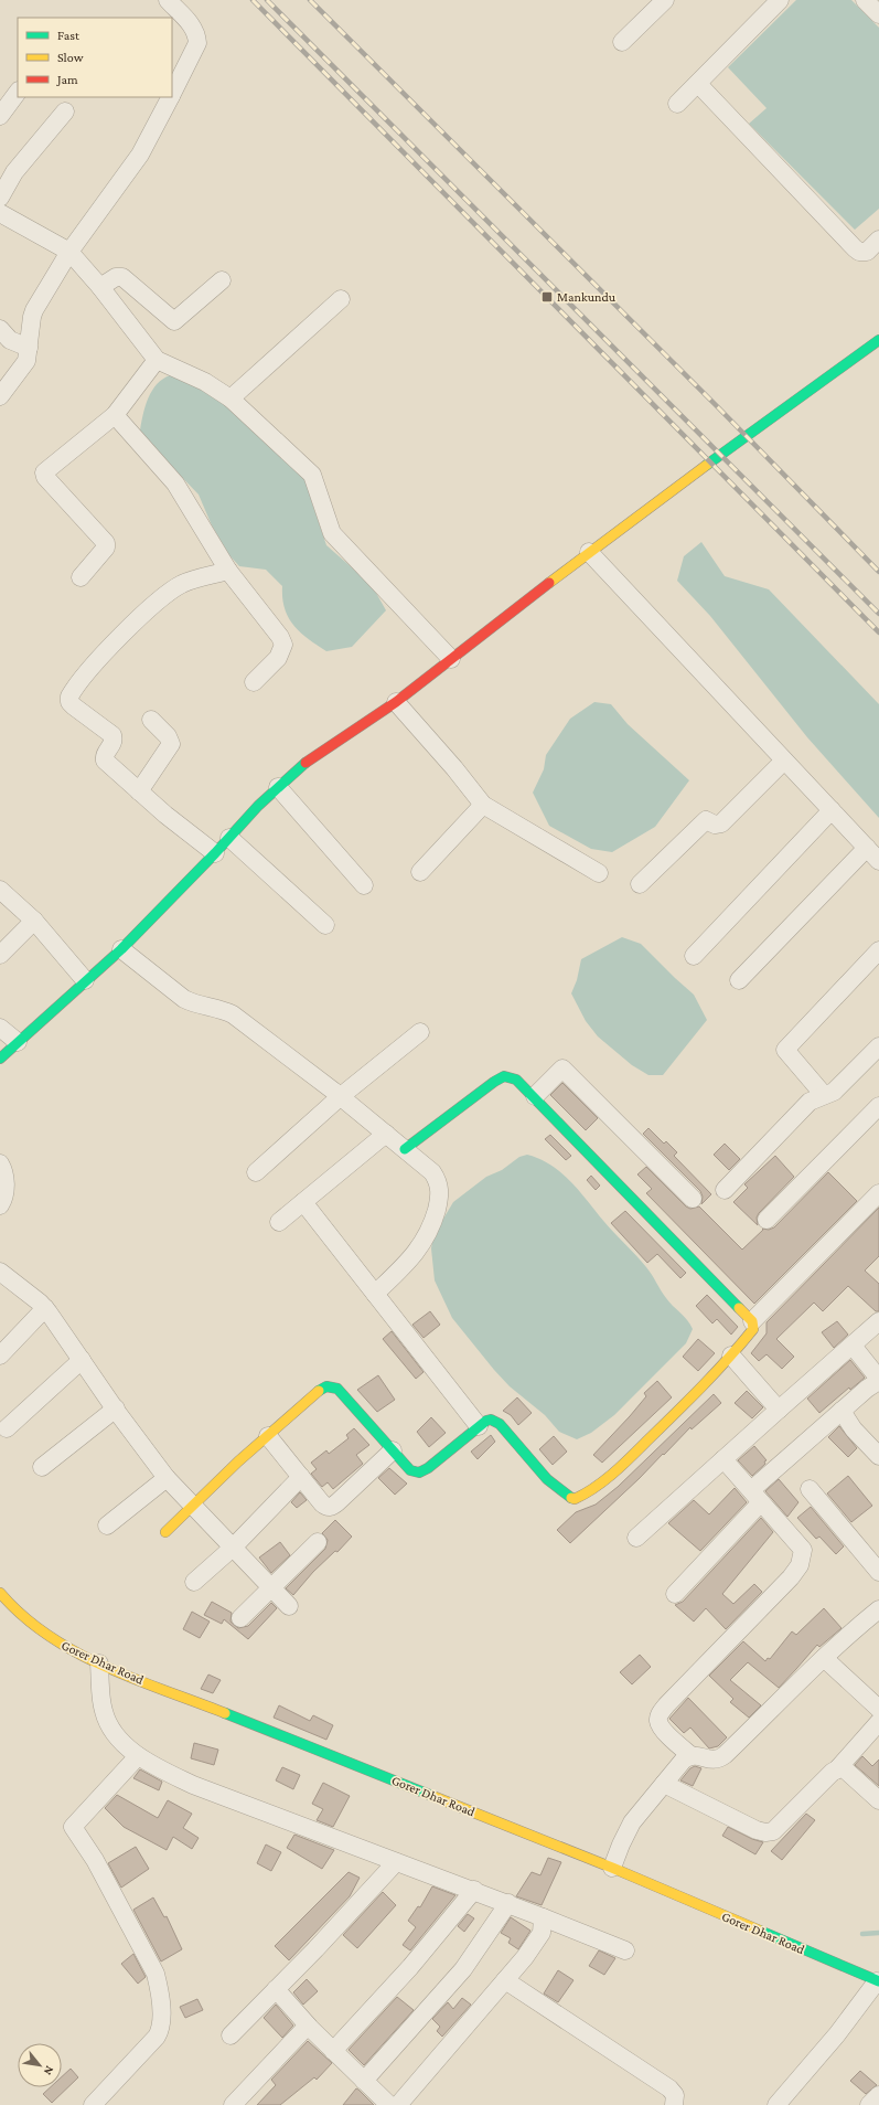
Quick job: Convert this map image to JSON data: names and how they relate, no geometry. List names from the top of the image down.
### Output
{
  "streets": {
    "street": ["Gorer Dhar Road"]
  },
  "places": {
    "transit": ["Mankundu"]
  },
  "legend": ["Fast", "Slow", "Jam"],
  "north": "bottom right"
}
